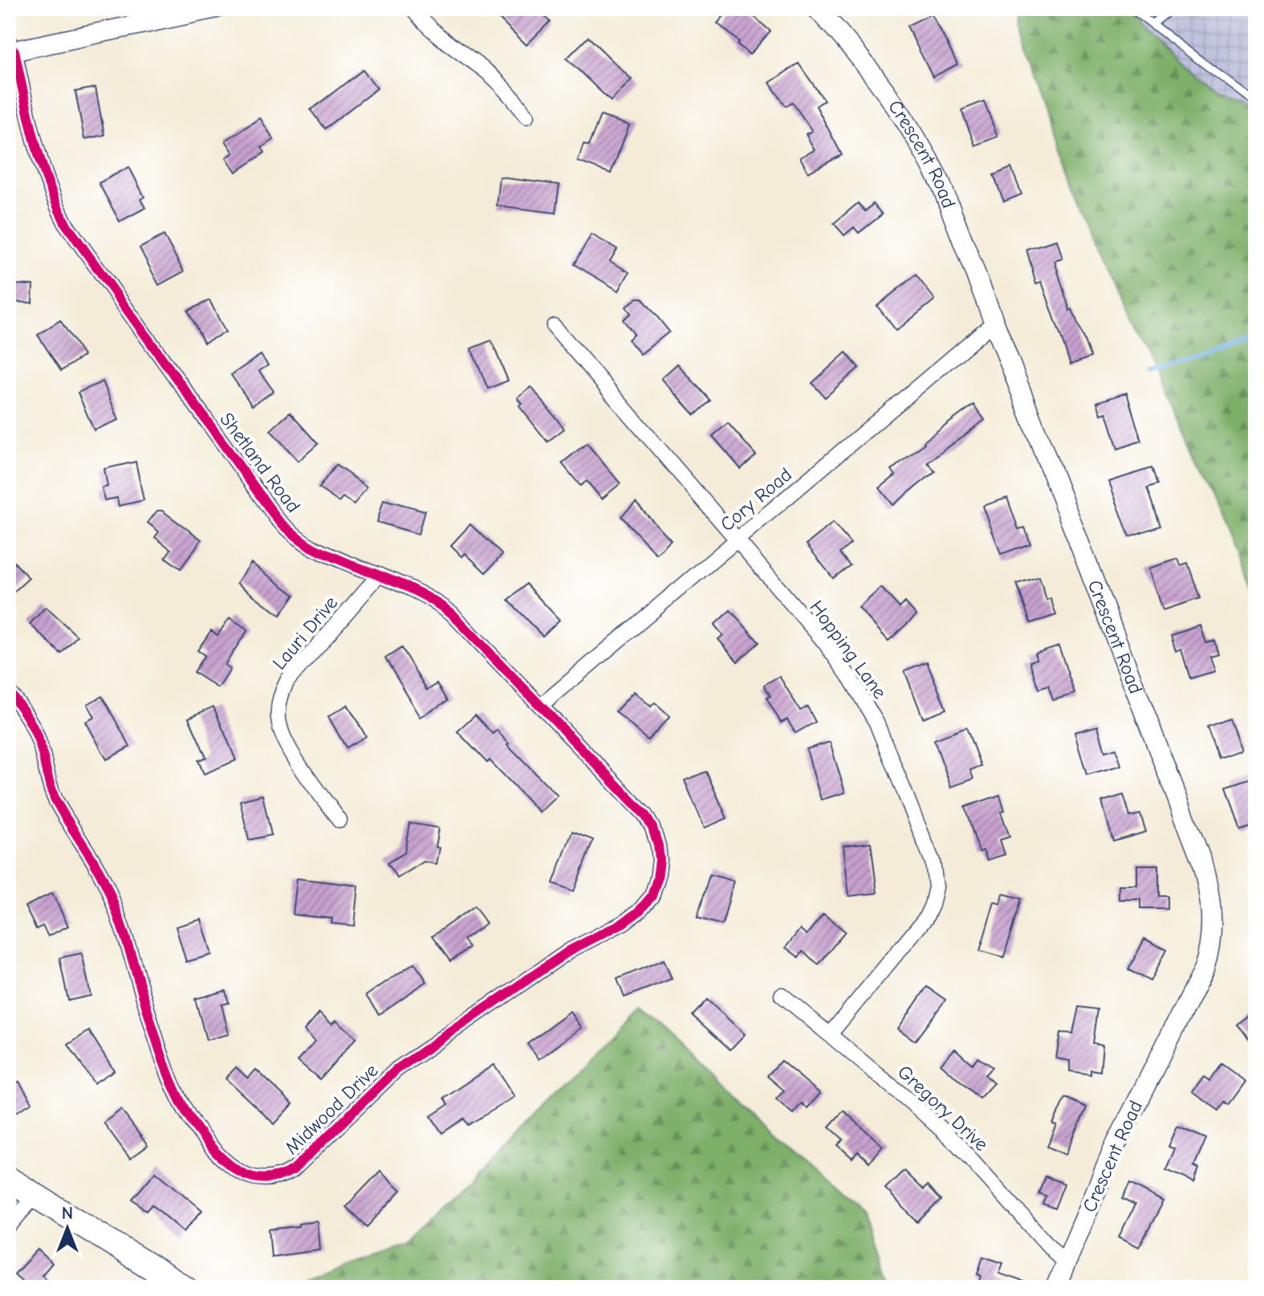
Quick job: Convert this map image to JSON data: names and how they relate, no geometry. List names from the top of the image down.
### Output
{
  "streets": {
    "street": [
      "Crescent Road",
      "Shetland Road",
      "Cory Road",
      "Lauri Drive",
      "Hopping Lane",
      "Gregory Drive",
      "Midwood Drive"
    ]
  },
  "crossings": [
    ["Crescent Road", "Cory Road"],
    ["Crescent Road", "Gregory Drive"],
    ["Shetland Road", "Cory Road"],
    ["Shetland Road", "Lauri Drive"],
    ["Shetland Road", "Midwood Drive"],
    ["Cory Road", "Hopping Lane"],
    ["Hopping Lane", "Gregory Drive"]
  ],
  "north": "top"
}
